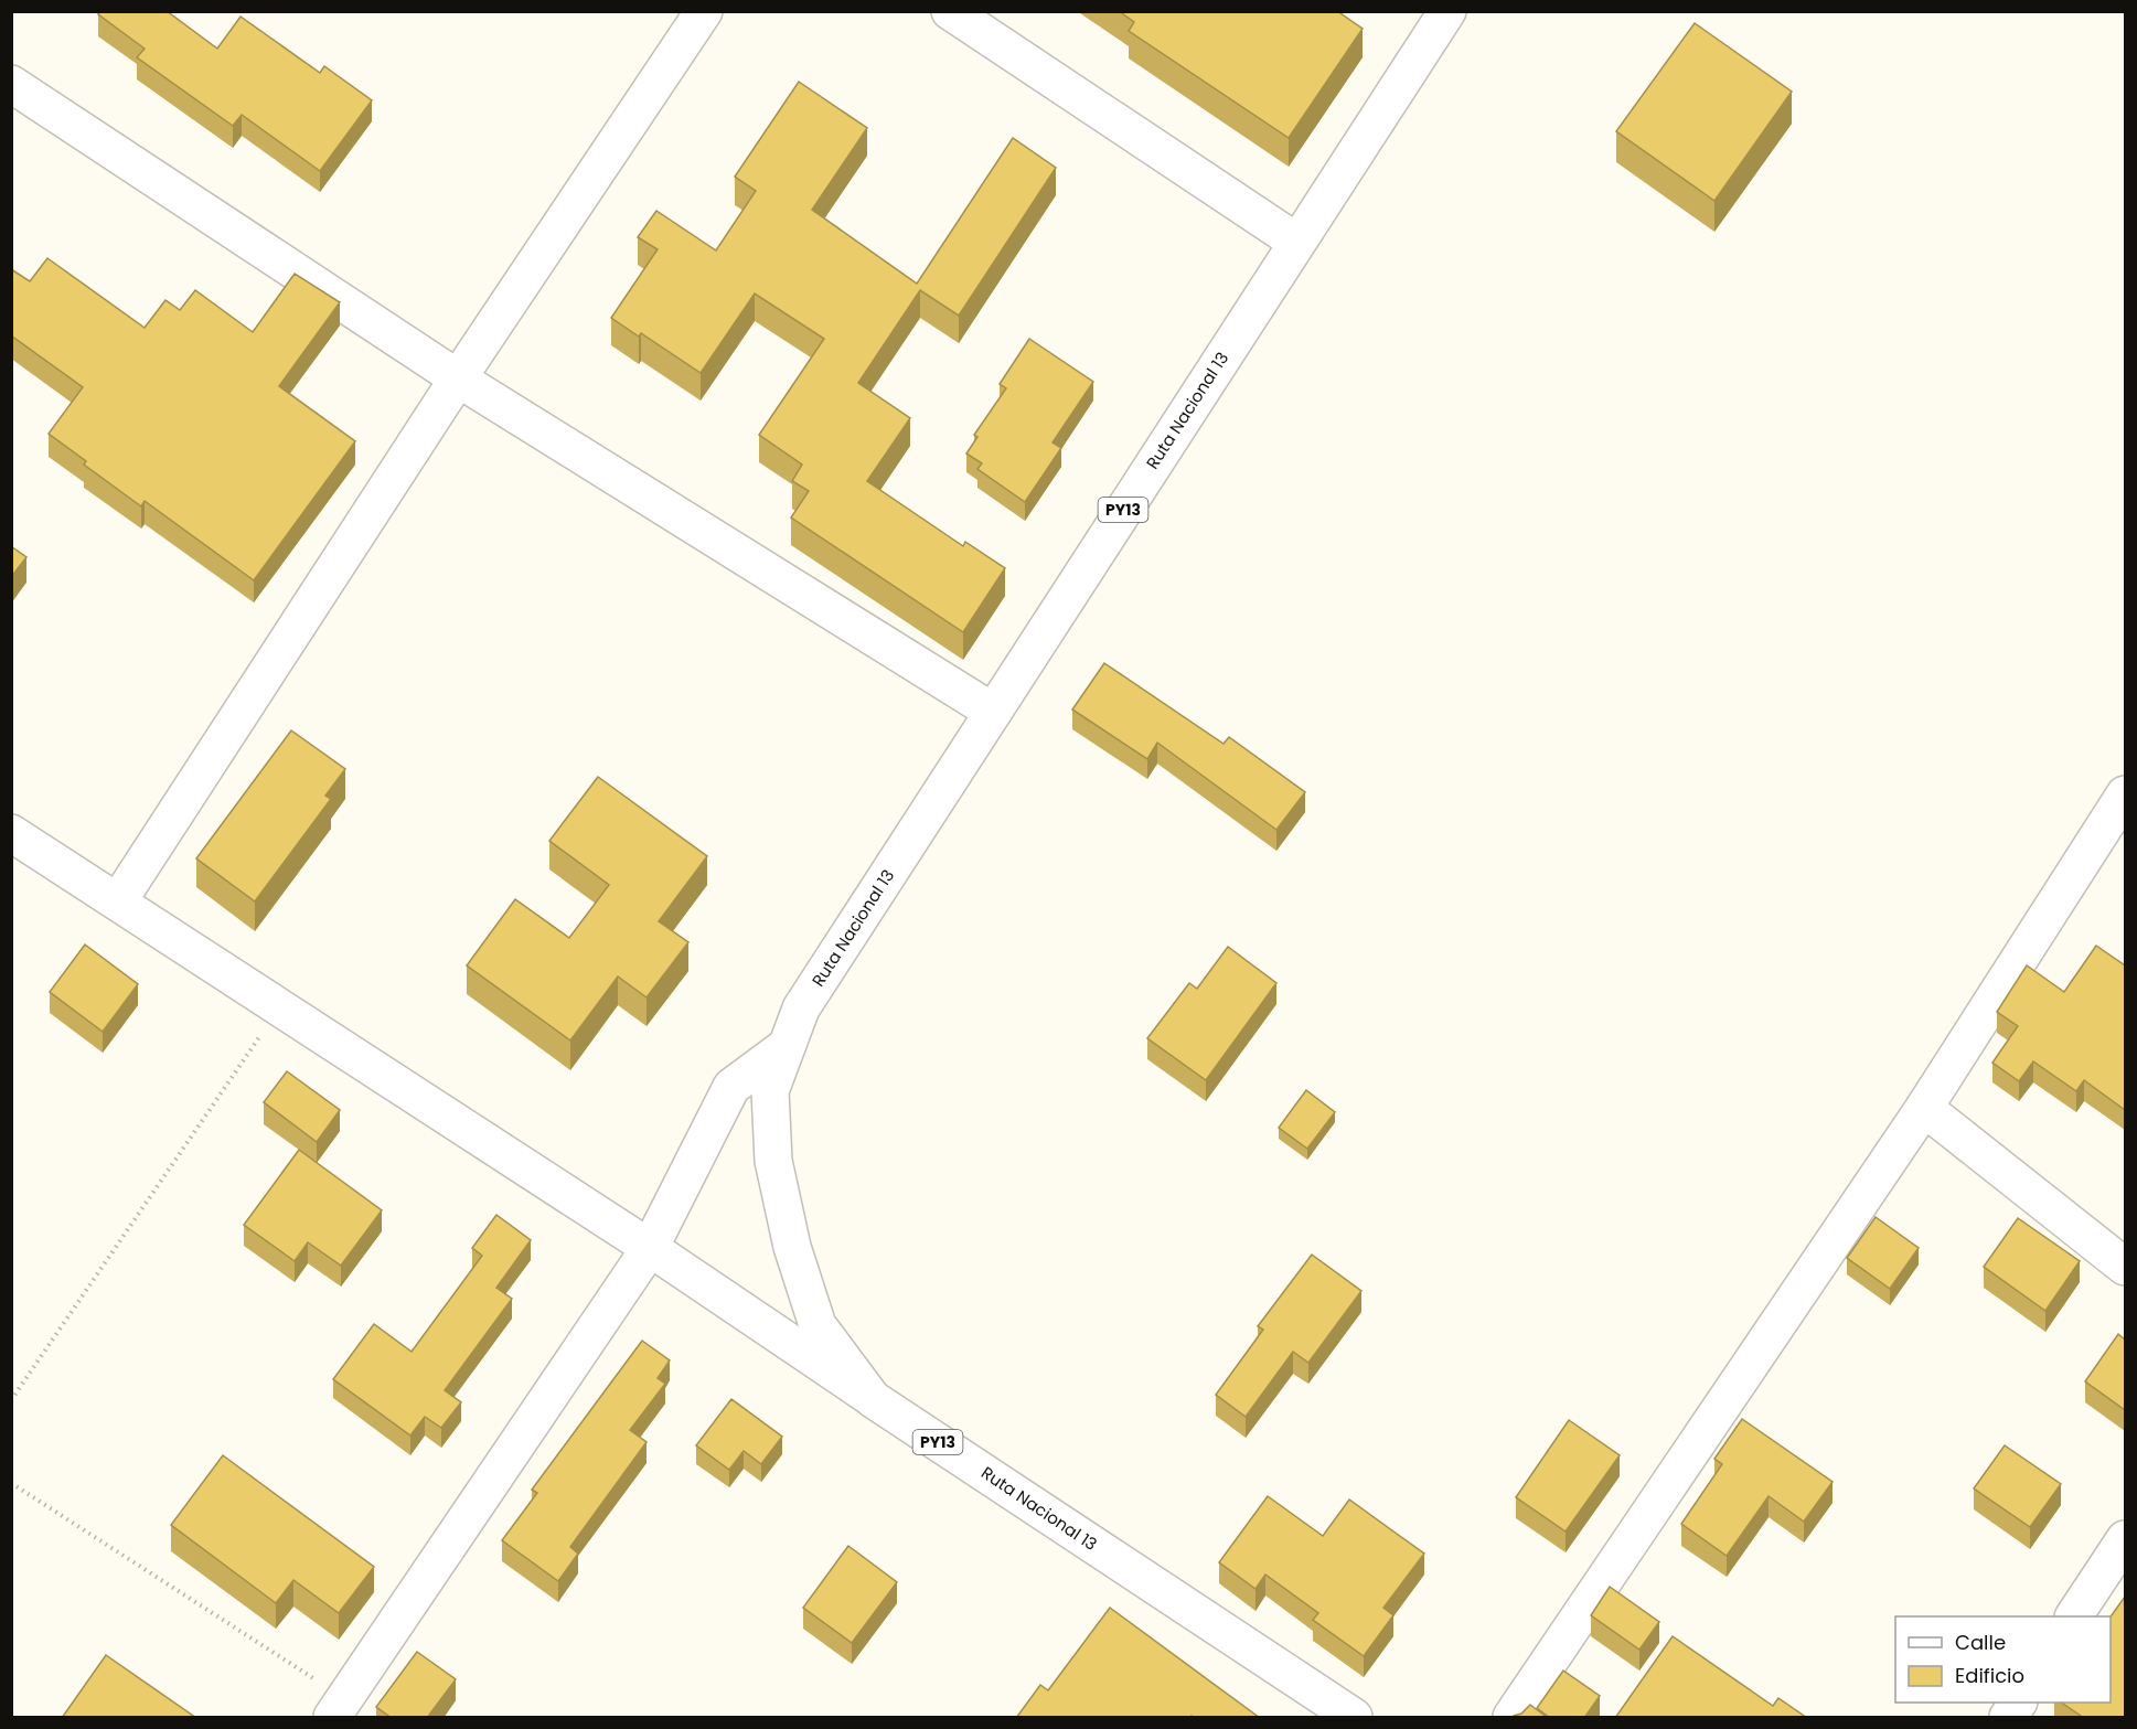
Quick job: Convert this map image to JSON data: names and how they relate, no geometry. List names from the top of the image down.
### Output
{
  "streets": {
    "main road": ["Ruta Nacional 13", "PY13"]
  },
  "legend": ["Calle", "Edificio"]
}
